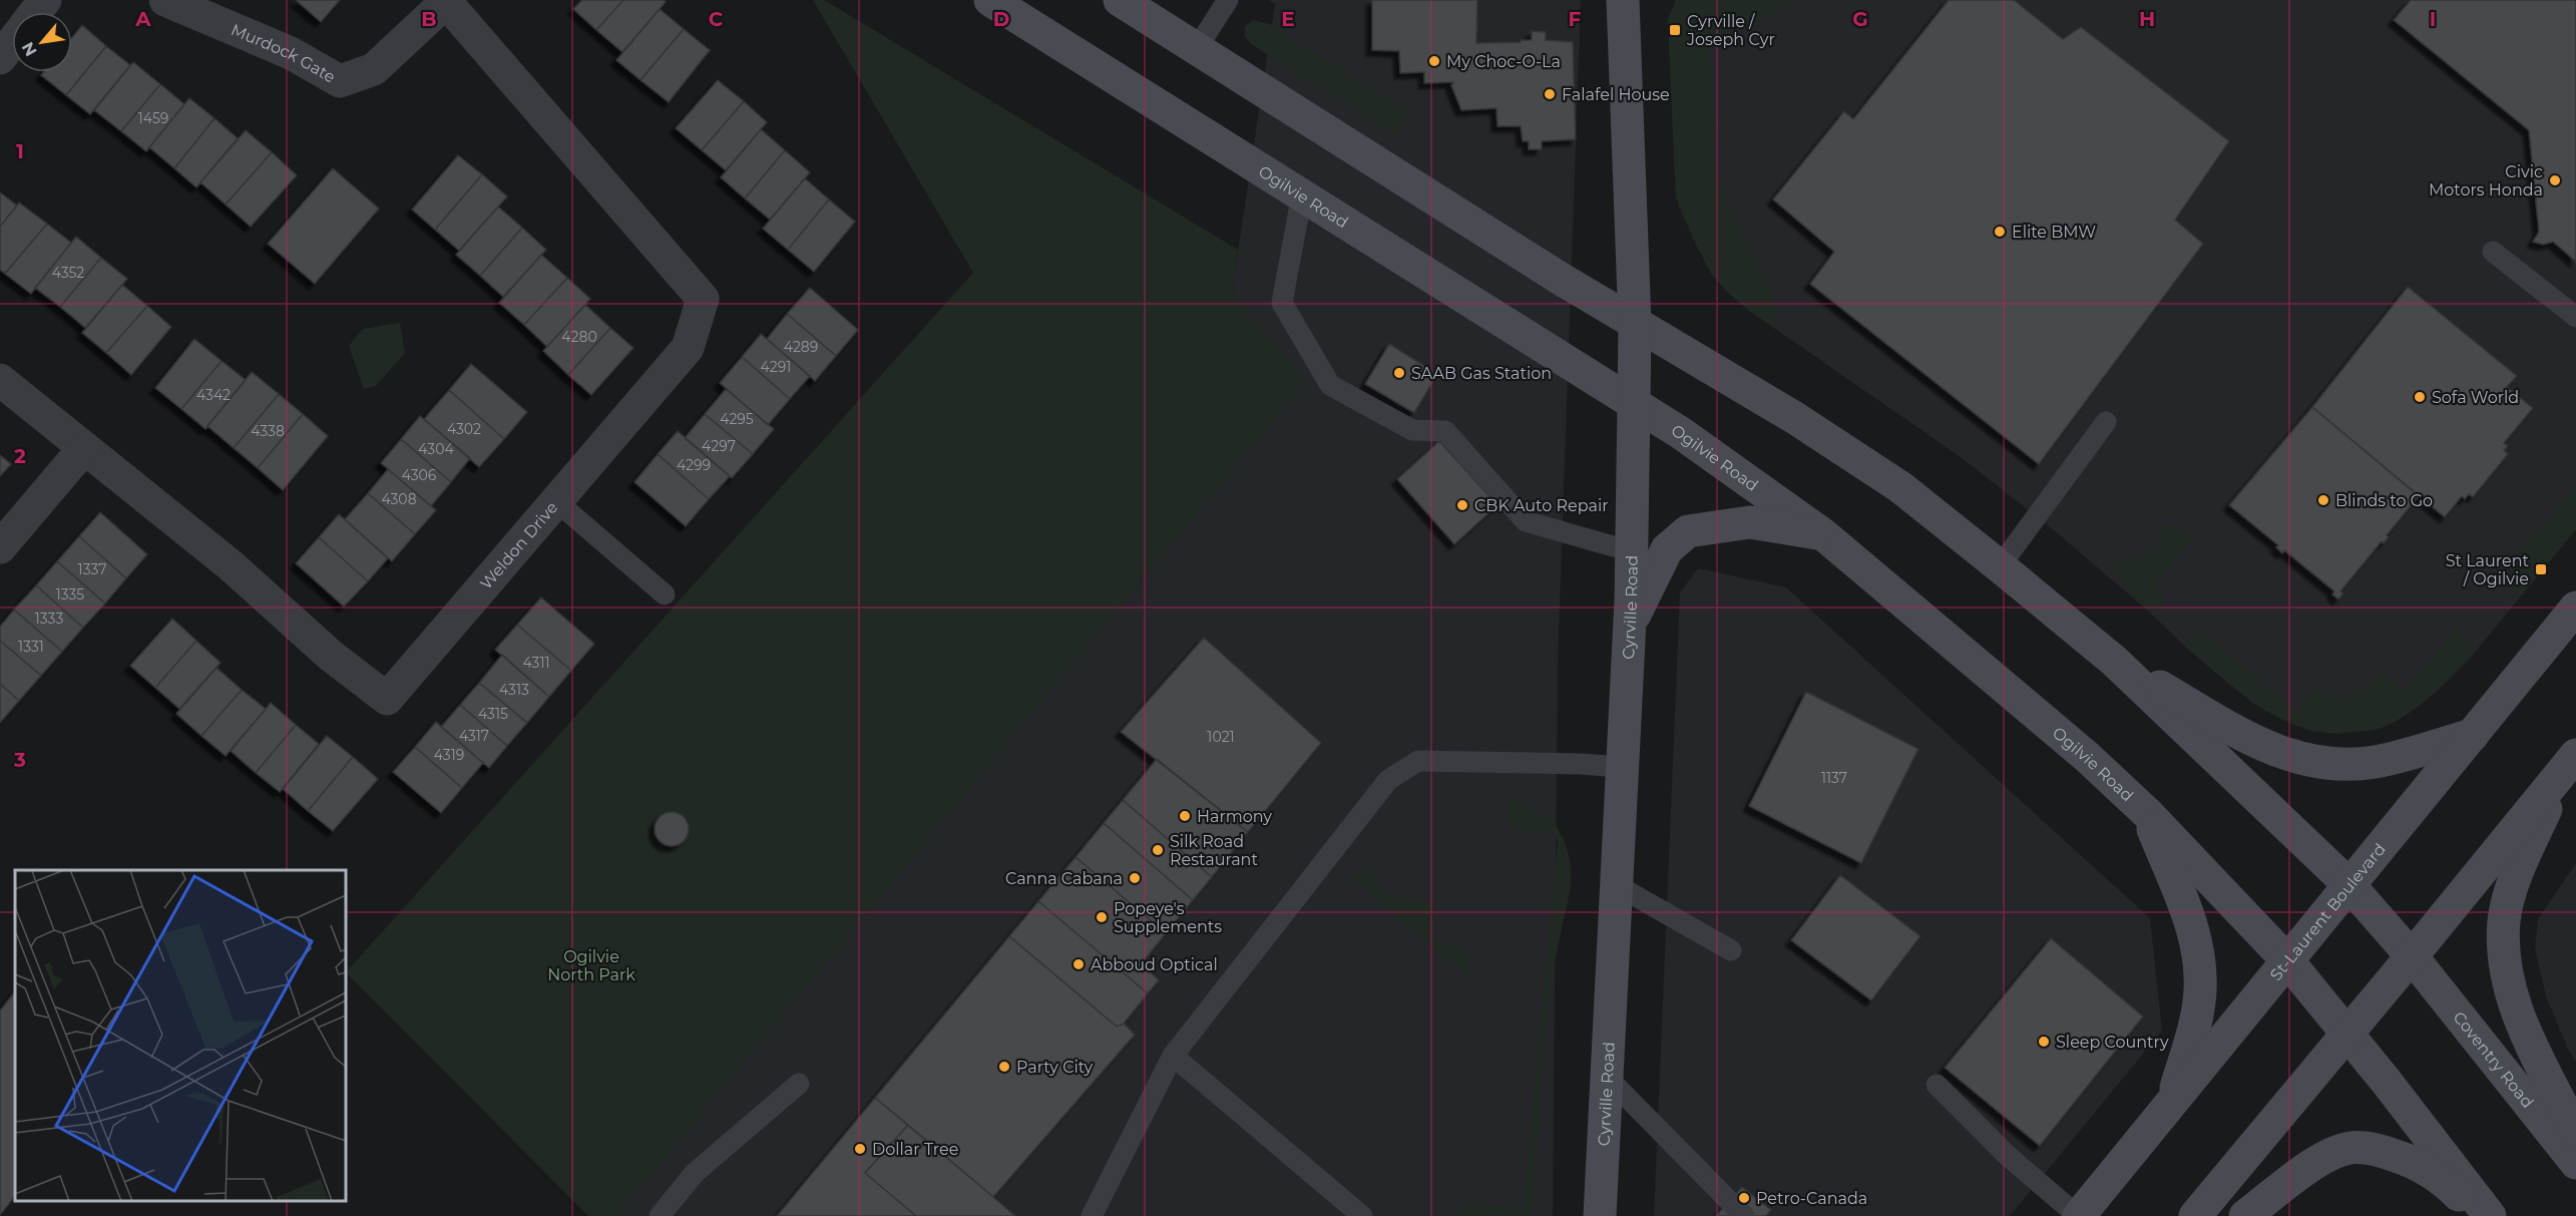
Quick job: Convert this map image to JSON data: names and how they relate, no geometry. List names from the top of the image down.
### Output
{
  "streets": {
    "main road": [
      "Ogilvie Road",
      "Cyrville Road",
      "St-Laurent Boulevard",
      "Coventry Road"
    ],
    "street": ["Murdock Gate", "Weldon Drive"]
  },
  "crossings": [
    ["Murdock Gate", "Weldon Drive"],
    ["Ogilvie Road", "Cyrville Road"],
    ["Ogilvie Road", "St-Laurent Boulevard"]
  ],
  "parks": ["Ogilvie North Park"],
  "places": {
    "transit": ["Cyrville / Joseph Cyr", "St Laurent / Ogilvie"],
    "other": [
      "My Choc-O-La",
      "Falafel House",
      "Civic Motors Honda",
      "Elite BMW",
      "SAAB Gas Station",
      "Sofa World",
      "Blinds to Go",
      "CBK Auto Repair",
      "Harmony",
      "Silk Road Restaurant",
      "Canna Cabana",
      "Popeye's Supplements",
      "Abboud Optical",
      "Sleep Country",
      "Party City",
      "Dollar Tree",
      "Petro-Canada"
    ]
  },
  "house_numbers": [
    "1459",
    "4352",
    "4280",
    "4289",
    "4291",
    "4342",
    "4295",
    "4302",
    "4338",
    "4297",
    "4304",
    "4299",
    "4306",
    "4308",
    "1337",
    "1335",
    "1333",
    "1331",
    "4311",
    "4313",
    "4315",
    "4317",
    "1021",
    "4319",
    "1137"
  ],
  "north": "bottom left",
  "grid": {
    "columns": [
      "A",
      "B",
      "C",
      "D",
      "E",
      "F",
      "G",
      "H",
      "I"
    ],
    "rows": ["1", "2", "3"]
  }
}
